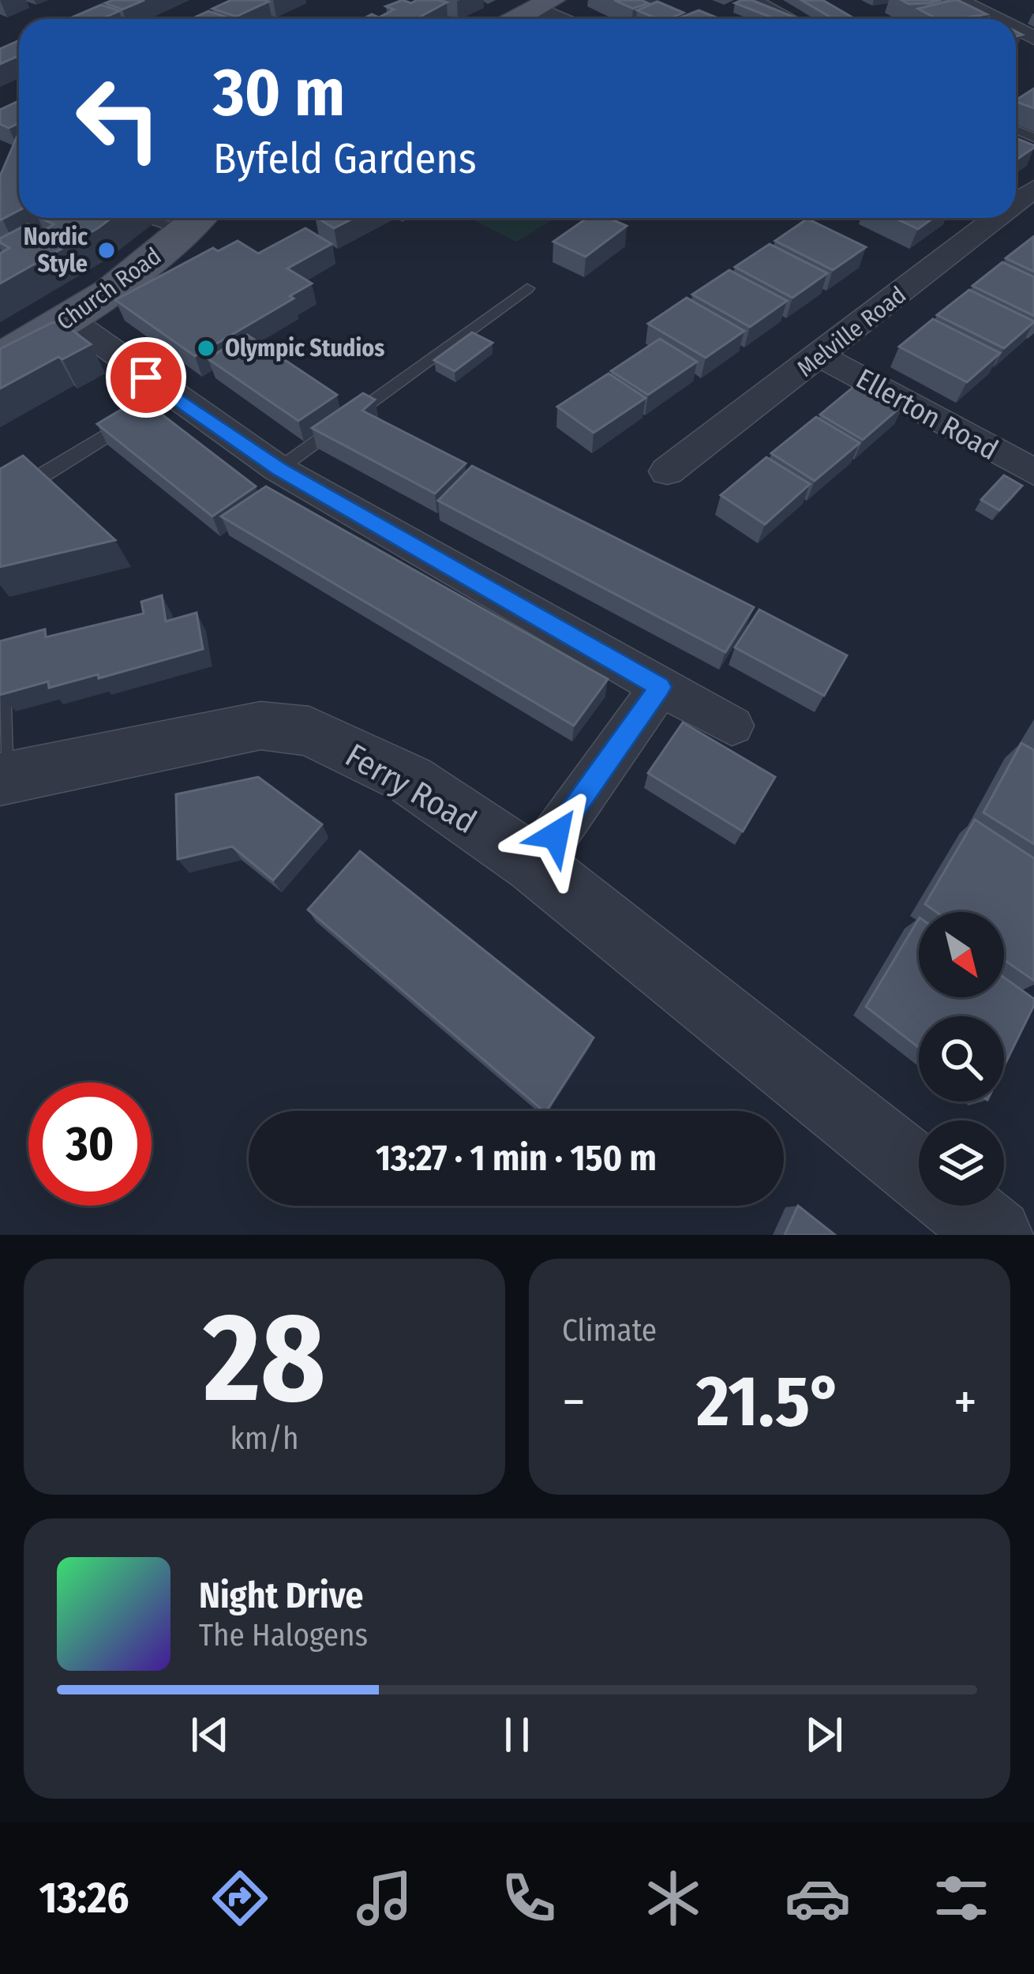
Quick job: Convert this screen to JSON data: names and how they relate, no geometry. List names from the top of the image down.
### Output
{
  "streets": {
    "main road": ["Church Road"],
    "street": ["Melville Road", "Ellerton Road", "Ferry Road"]
  },
  "crossings": [
    ["Melville Road", "Ellerton Road"]
  ],
  "places": ["Nordic Style", "Olympic Studios"],
  "north": "bottom right",
  "page": {
    "turn": ["30 m", "Byfeld Gardens"],
    "limit": "30",
    "trip": "13:27 · 1 min · 150 m",
    "tile": [
      ["28", "km/h"],
      "Climate"
    ],
    "heat": ["−", "21.5°", "+"],
    "song": ["Night Drive", "The Halogens"],
    "tabs": "13:26"
  }
}
